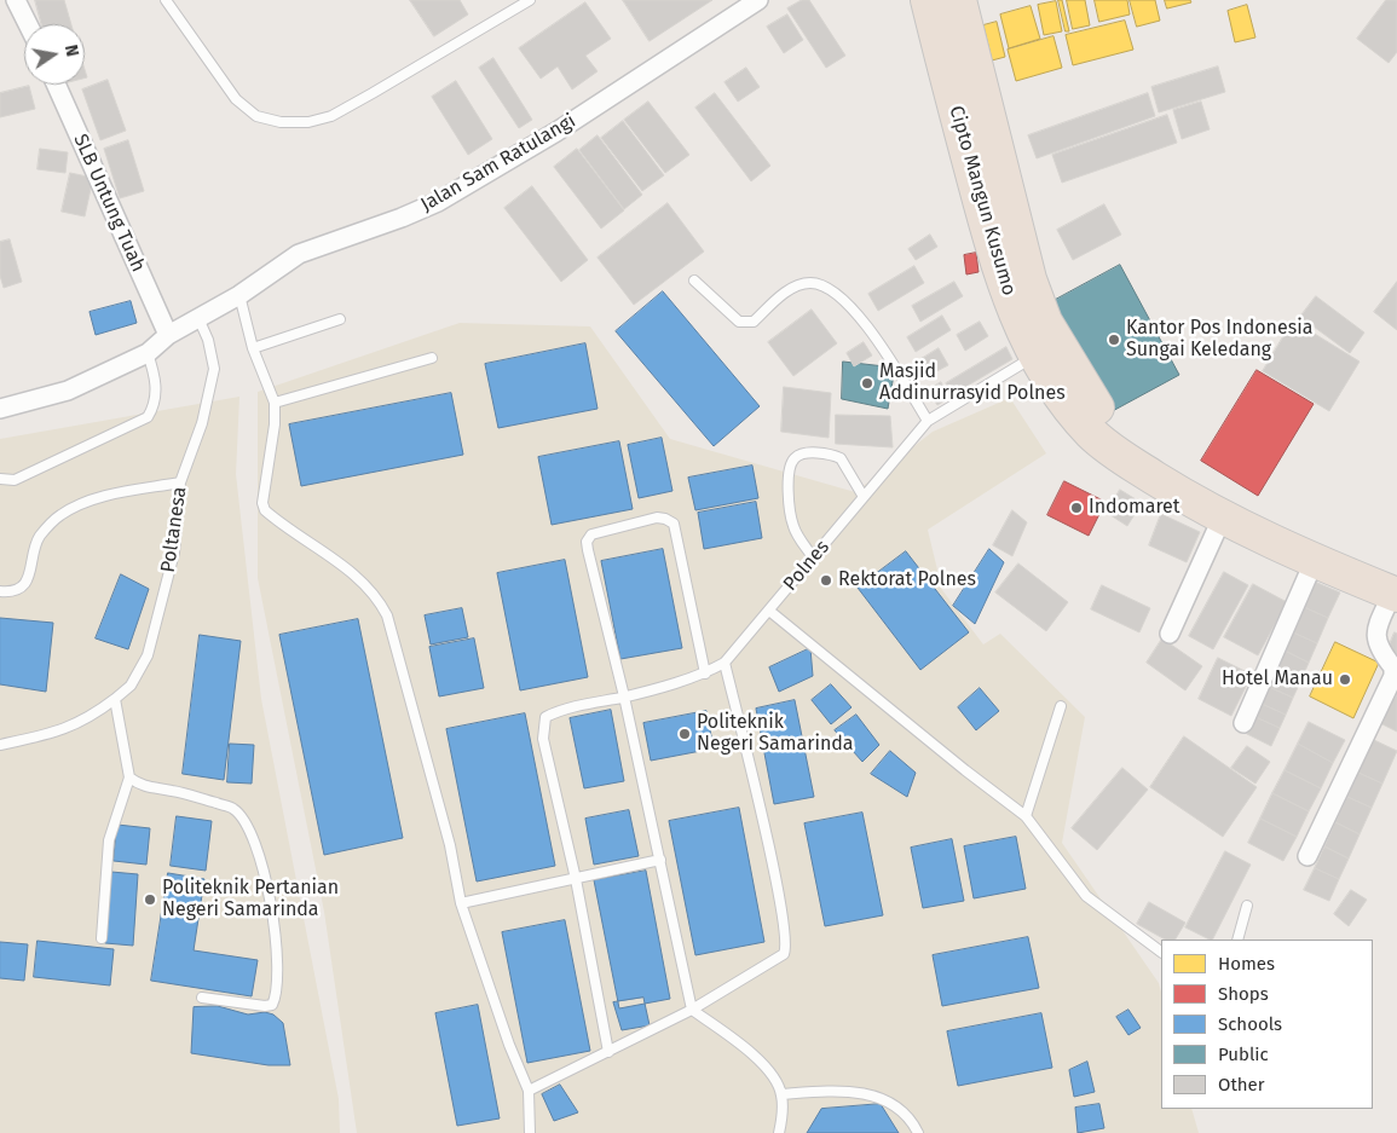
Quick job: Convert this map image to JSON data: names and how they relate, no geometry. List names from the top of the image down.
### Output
{
  "streets": {
    "highway": ["Cipto Mangun Kusumo"],
    "street": ["Jalan Sam Ratulangi", "SLB Untung Tuah"],
    "lane": ["Poltanesa", "Polnes"]
  },
  "crossings": [
    ["Jalan Sam Ratulangi", "SLB Untung Tuah"],
    ["Jalan Sam Ratulangi", "Poltanesa"],
    ["Cipto Mangun Kusumo", "Polnes"]
  ],
  "places": [
    "Kantor Pos Indonesia Sungai Keledang",
    "Masjid Addinurrasyid Polnes",
    "Indomaret",
    "Rektorat Polnes",
    "Hotel Manau",
    "Politeknik Negeri Samarinda",
    "Politeknik Pertanian Negeri Samarinda"
  ],
  "legend": [
    "Homes",
    "Shops",
    "Schools",
    "Public",
    "Other"
  ],
  "north": "right"
}
